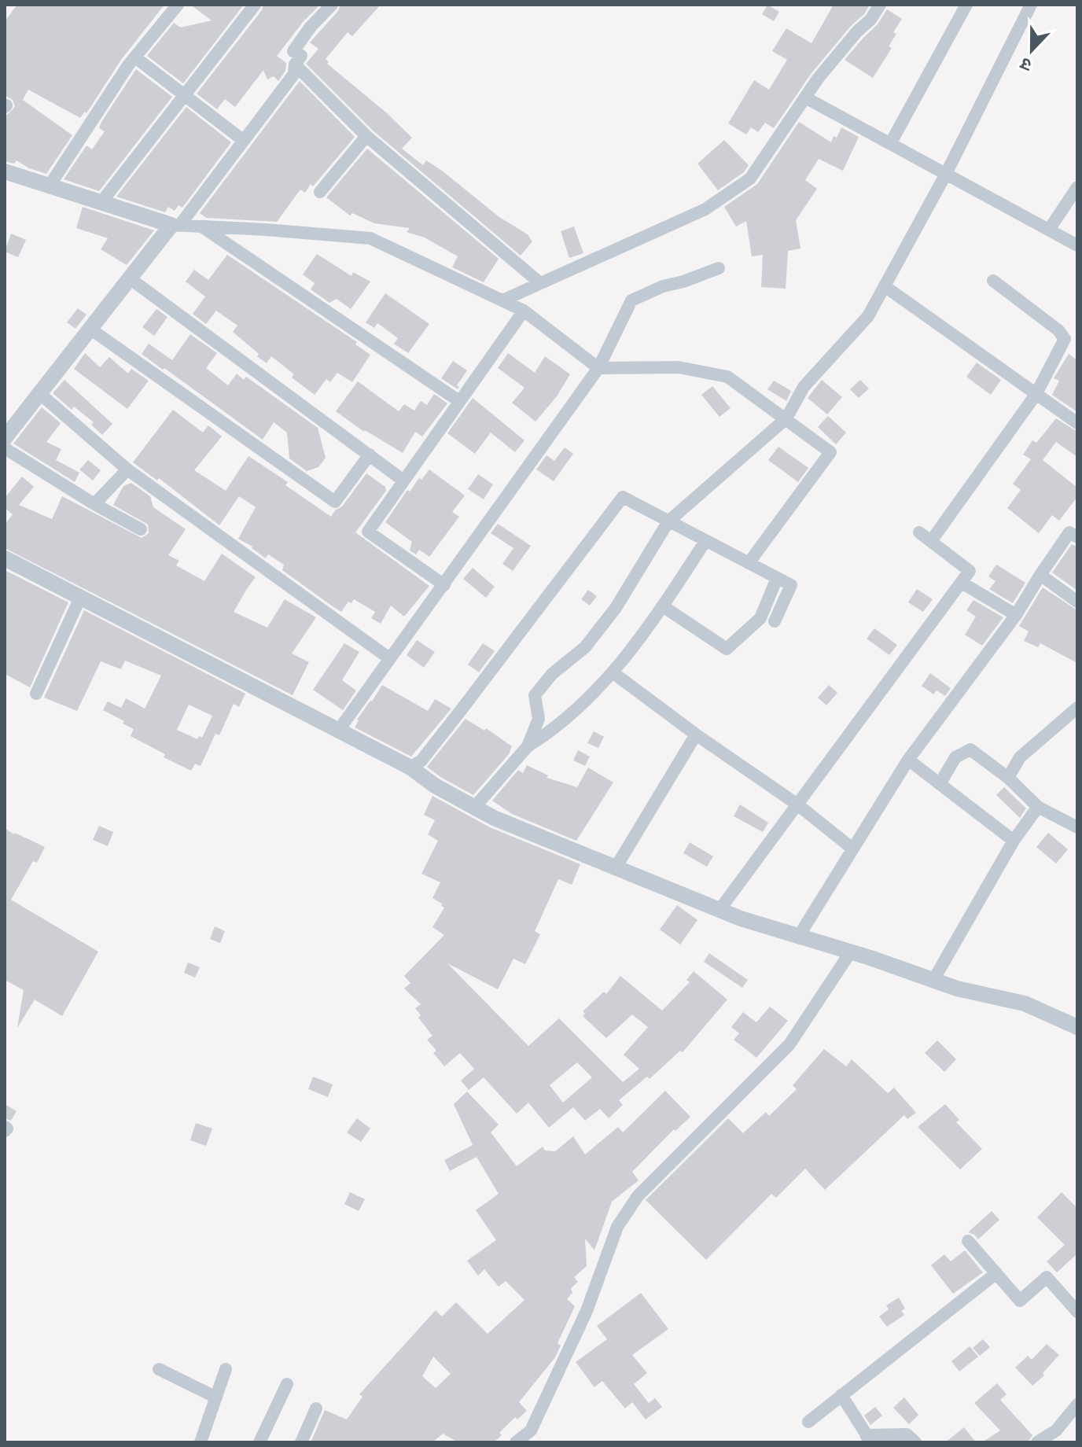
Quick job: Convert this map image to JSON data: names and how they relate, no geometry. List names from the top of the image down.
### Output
{
  "north": "bottom"
}
